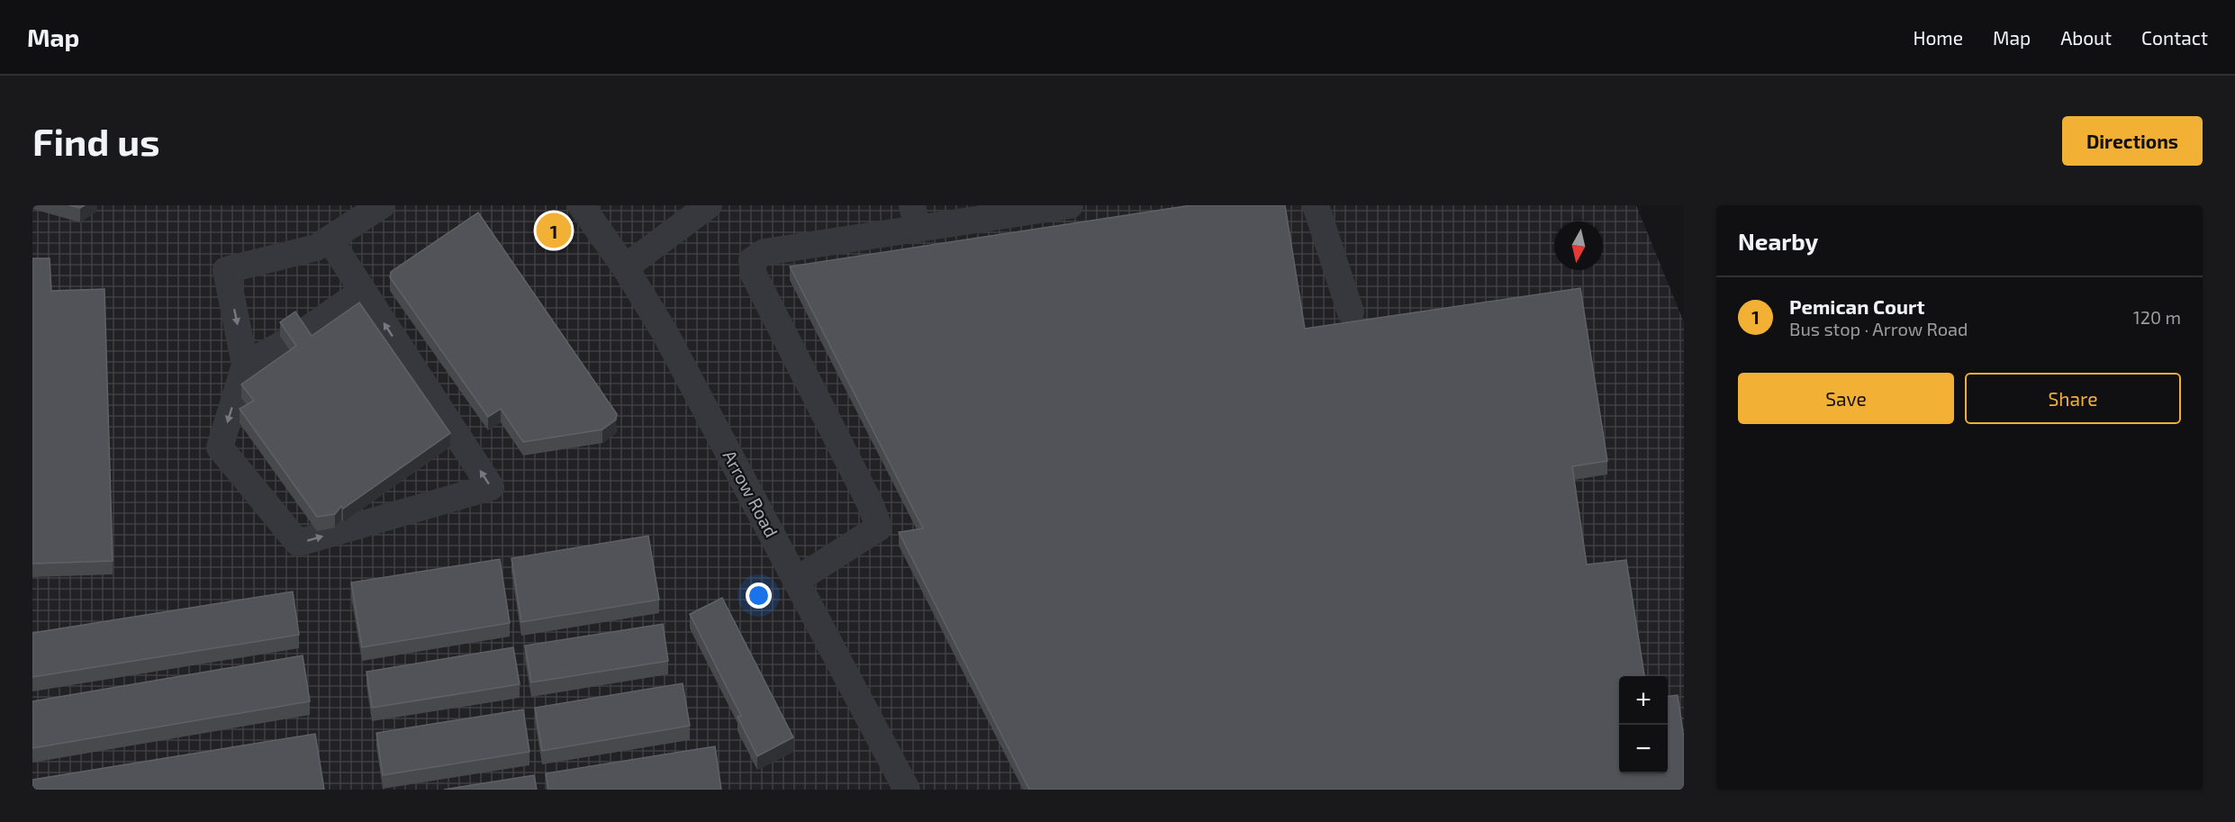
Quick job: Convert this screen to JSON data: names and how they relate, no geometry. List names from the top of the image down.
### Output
{
  "streets": {
    "street": ["Arrow Road"]
  },
  "north": "bottom",
  "page": {
    "header": "Map",
    "nav": [
      "Home",
      "Map",
      "About",
      "Contact"
    ],
    "buttons": [
      "Directions",
      ["Save", "Share"]
    ],
    "title": "Find us",
    "heading": "Nearby",
    "pins": "1",
    "list": [
      {
        "mark": "1",
        "name": "Pemican Court",
        "note": "Bus stop · Arrow Road",
        "value": "120 m"
      }
    ],
    "map_buttons": ["+", "−"]
  }
}
